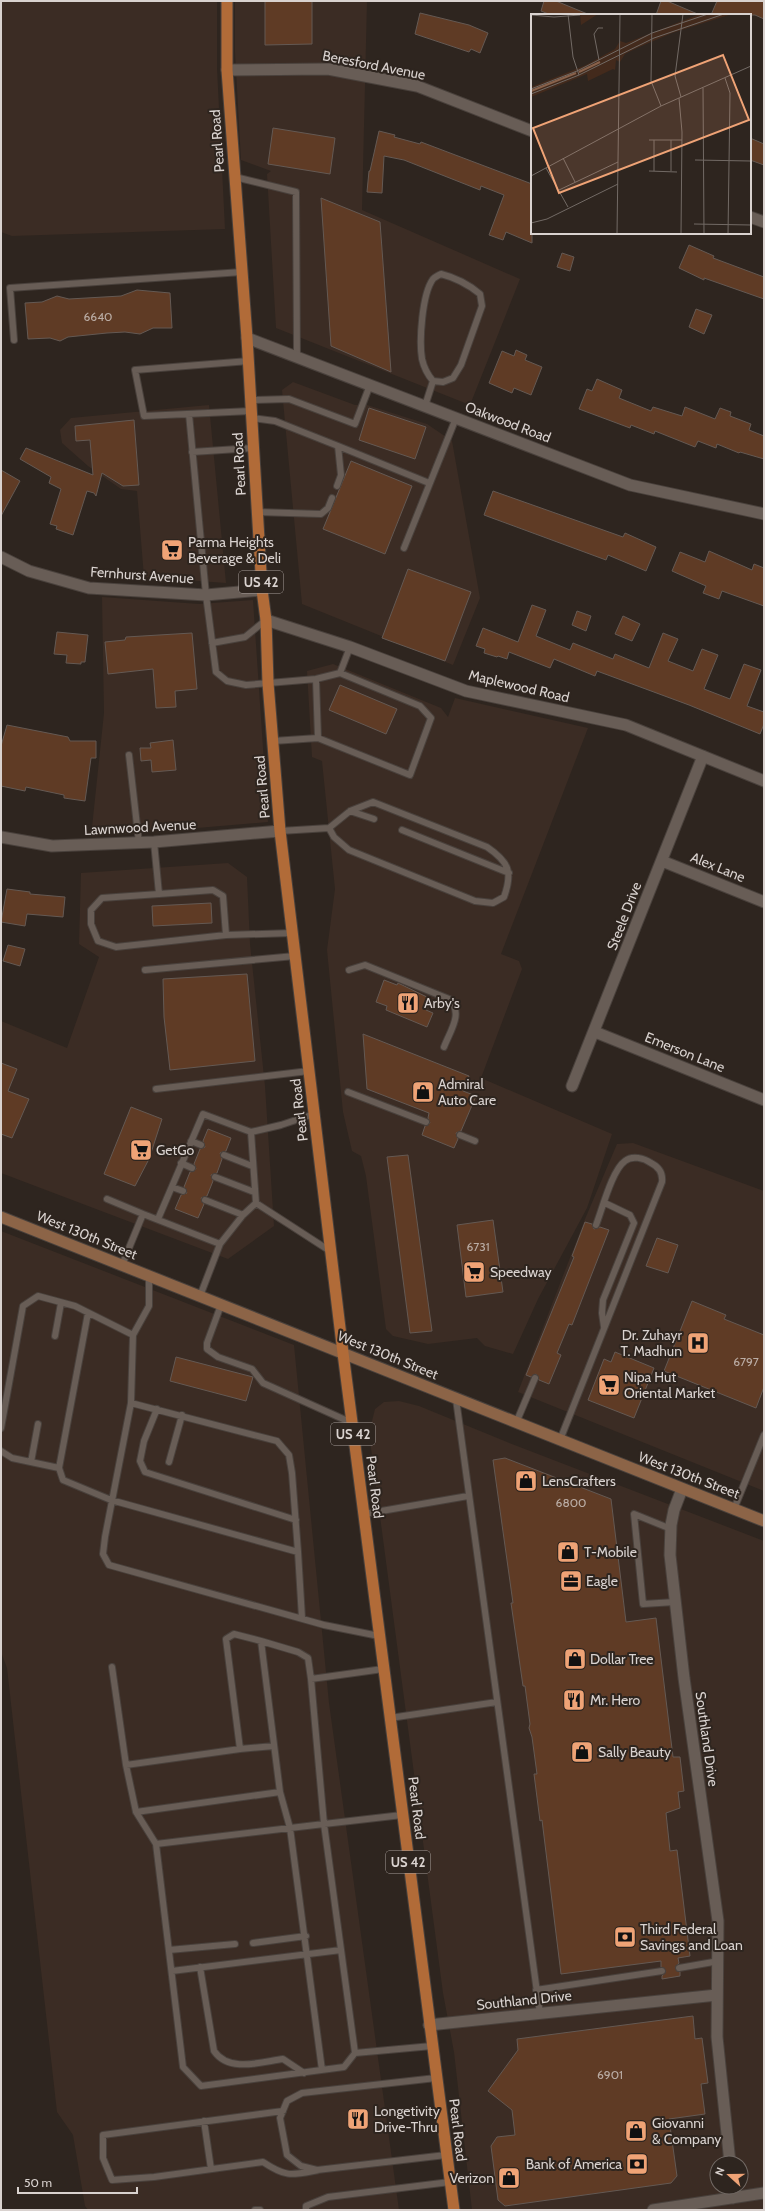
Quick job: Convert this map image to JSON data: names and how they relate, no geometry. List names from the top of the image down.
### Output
{
  "streets": {
    "main road": ["Pearl Road", "US 42", "West 130th Street"],
    "street": [
      "Beresford Avenue",
      "Oakwood Road",
      "Fernhurst Avenue",
      "Maplewood Road",
      "Lawnwood Avenue",
      "Alex Lane",
      "Steele Drive",
      "Emerson Lane",
      "Southland Drive"
    ]
  },
  "crossings": [
    ["Beresford Avenue", "Pearl Road"],
    ["Pearl Road", "Oakwood Road"],
    ["Pearl Road", "Fernhurst Avenue"],
    ["Pearl Road", "Maplewood Road"],
    ["Pearl Road", "Lawnwood Avenue"],
    ["Pearl Road", "West 130th Street"],
    ["Pearl Road", "Southland Drive"],
    ["Maplewood Road", "Steele Drive"],
    ["Alex Lane", "Steele Drive"],
    ["Steele Drive", "Emerson Lane"],
    ["West 130th Street", "Southland Drive"]
  ],
  "places": {
    "supermarket": [
      "Parma Heights Beverage & Deli",
      "GetGo",
      "Speedway",
      "Nipa Hut Oriental Market"
    ],
    "restaurant": ["Arby's", "Mr. Hero", "Longetivity Drive-Thru"],
    "shop": [
      "Admiral Auto Care",
      "LensCrafters",
      "T-Mobile",
      "Dollar Tree",
      "Sally Beauty",
      "Giovanni & Company",
      "Verizon"
    ],
    "hospital": ["Dr. Zuhayr T. Madhun"],
    "office": ["Eagle"],
    "bank": ["Third Federal Savings and Loan", "Bank of America"]
  },
  "house_numbers": [
    "6640",
    "6731",
    "6797",
    "6800",
    "6901"
  ],
  "scale_bar": "50 m",
  "north": "left"
}
